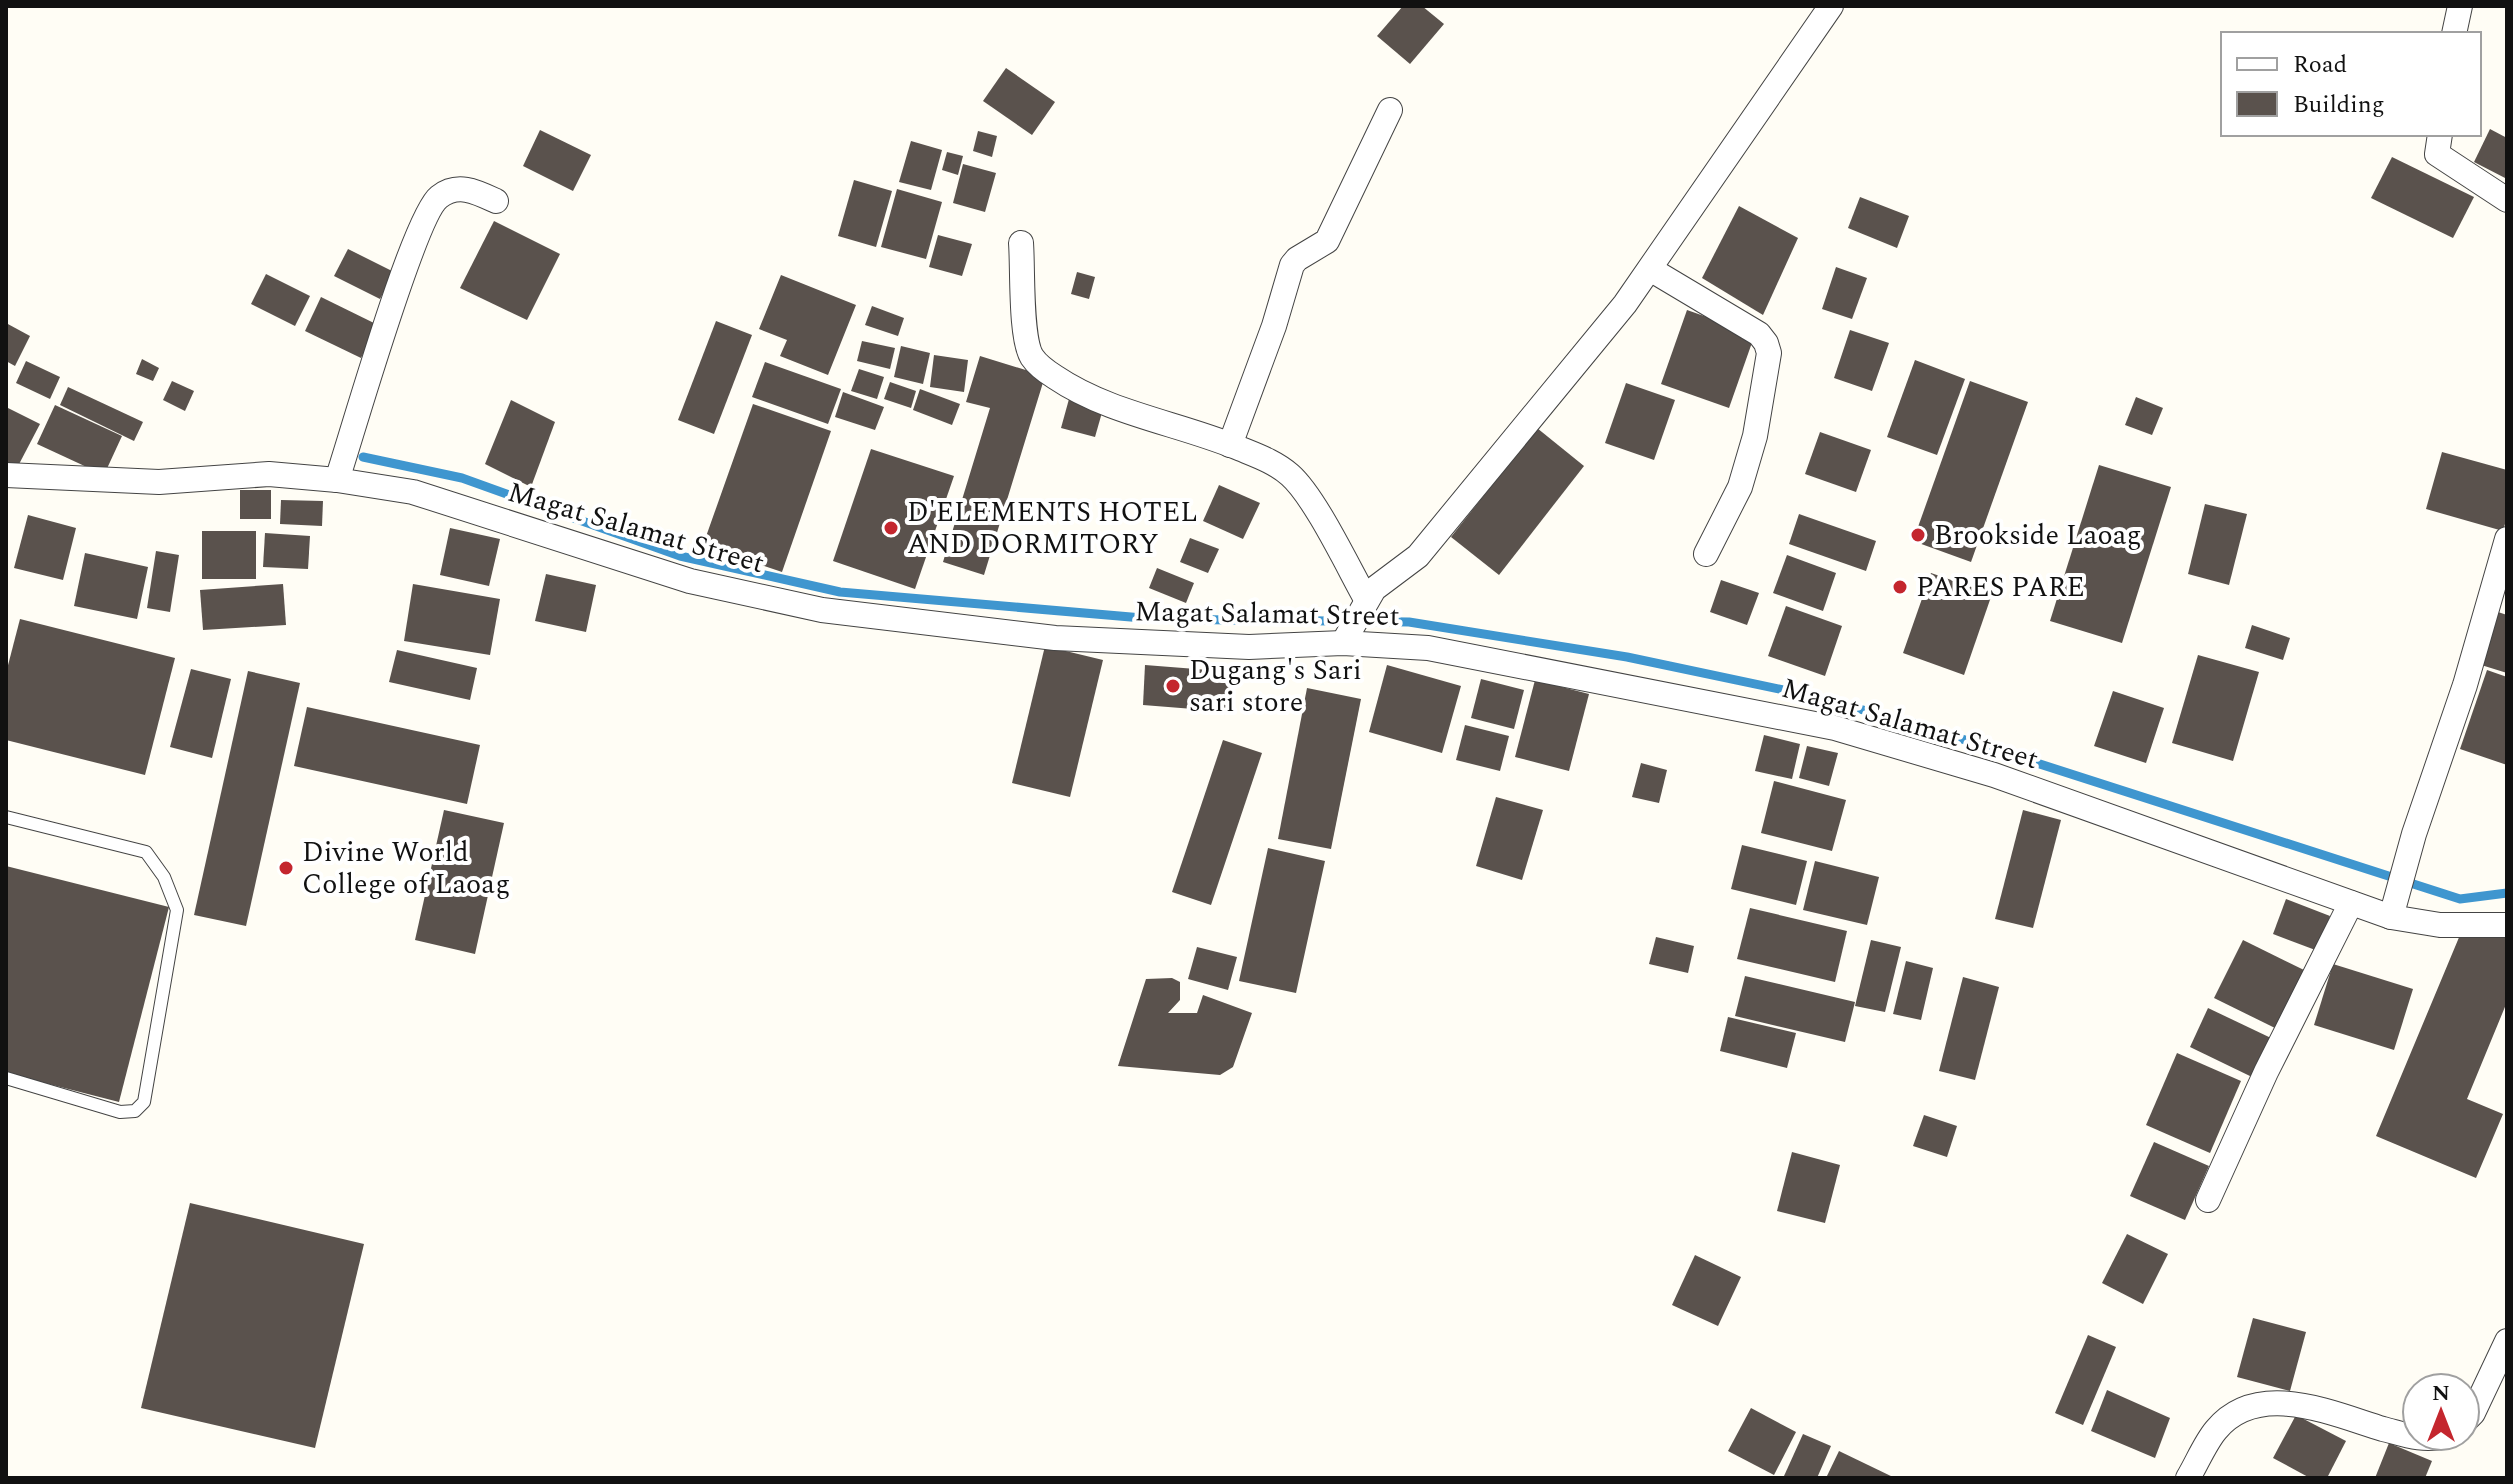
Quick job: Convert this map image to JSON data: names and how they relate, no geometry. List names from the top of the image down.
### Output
{
  "streets": {
    "street": ["Magat Salamat Street"]
  },
  "places": [
    "D'ELEMENTS HOTEL AND DORMITORY",
    "Brookside Laoag",
    "PARES PARE",
    "Dugang's Sari sari store",
    "Divine World College of Laoag"
  ],
  "legend": ["Road", "Building"],
  "north": "top"
}
